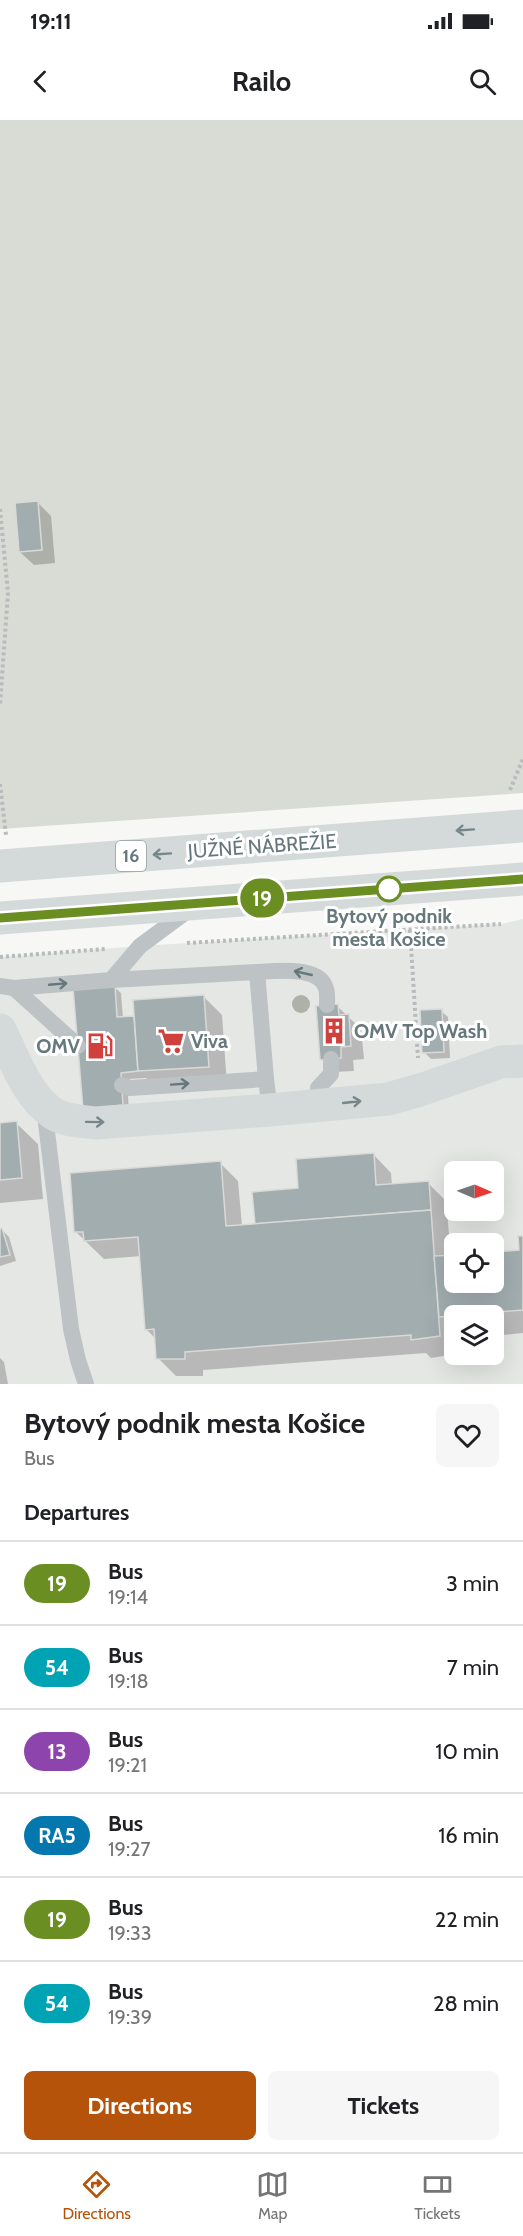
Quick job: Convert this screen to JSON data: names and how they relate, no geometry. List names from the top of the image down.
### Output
{
  "streets": {
    "highway": ["JUŽNÉ NÁBREŽIE", "16"]
  },
  "places": {
    "other": ["Bytový podnik mesta Košice"],
    "building": ["OMV Top Wash"],
    "supermarket": ["Viva"],
    "fuel station": ["OMV"]
  },
  "lines": ["bus line 19"],
  "north": "right",
  "page": {
    "status": "19:11",
    "header": "Railo",
    "on_map": "19",
    "heading": [
      ["Bytový podnik mesta Košice", "Bus"],
      "Departures"
    ],
    "list": [
      {
        "mark": "19",
        "name": "Bus",
        "note": "19:14",
        "value": "3 min"
      },
      {
        "mark": "54",
        "name": "Bus",
        "note": "19:18",
        "value": "7 min"
      },
      {
        "mark": "13",
        "name": "Bus",
        "note": "19:21",
        "value": "10 min"
      },
      {
        "mark": "RA5",
        "name": "Bus",
        "note": "19:27",
        "value": "16 min"
      },
      {
        "mark": "19",
        "name": "Bus",
        "note": "19:33",
        "value": "22 min"
      },
      {
        "mark": "54",
        "name": "Bus",
        "note": "19:39",
        "value": "28 min"
      }
    ],
    "buttons": ["Directions", "Tickets"],
    "tabs": ["Directions", "Map", "Tickets"]
  }
}
